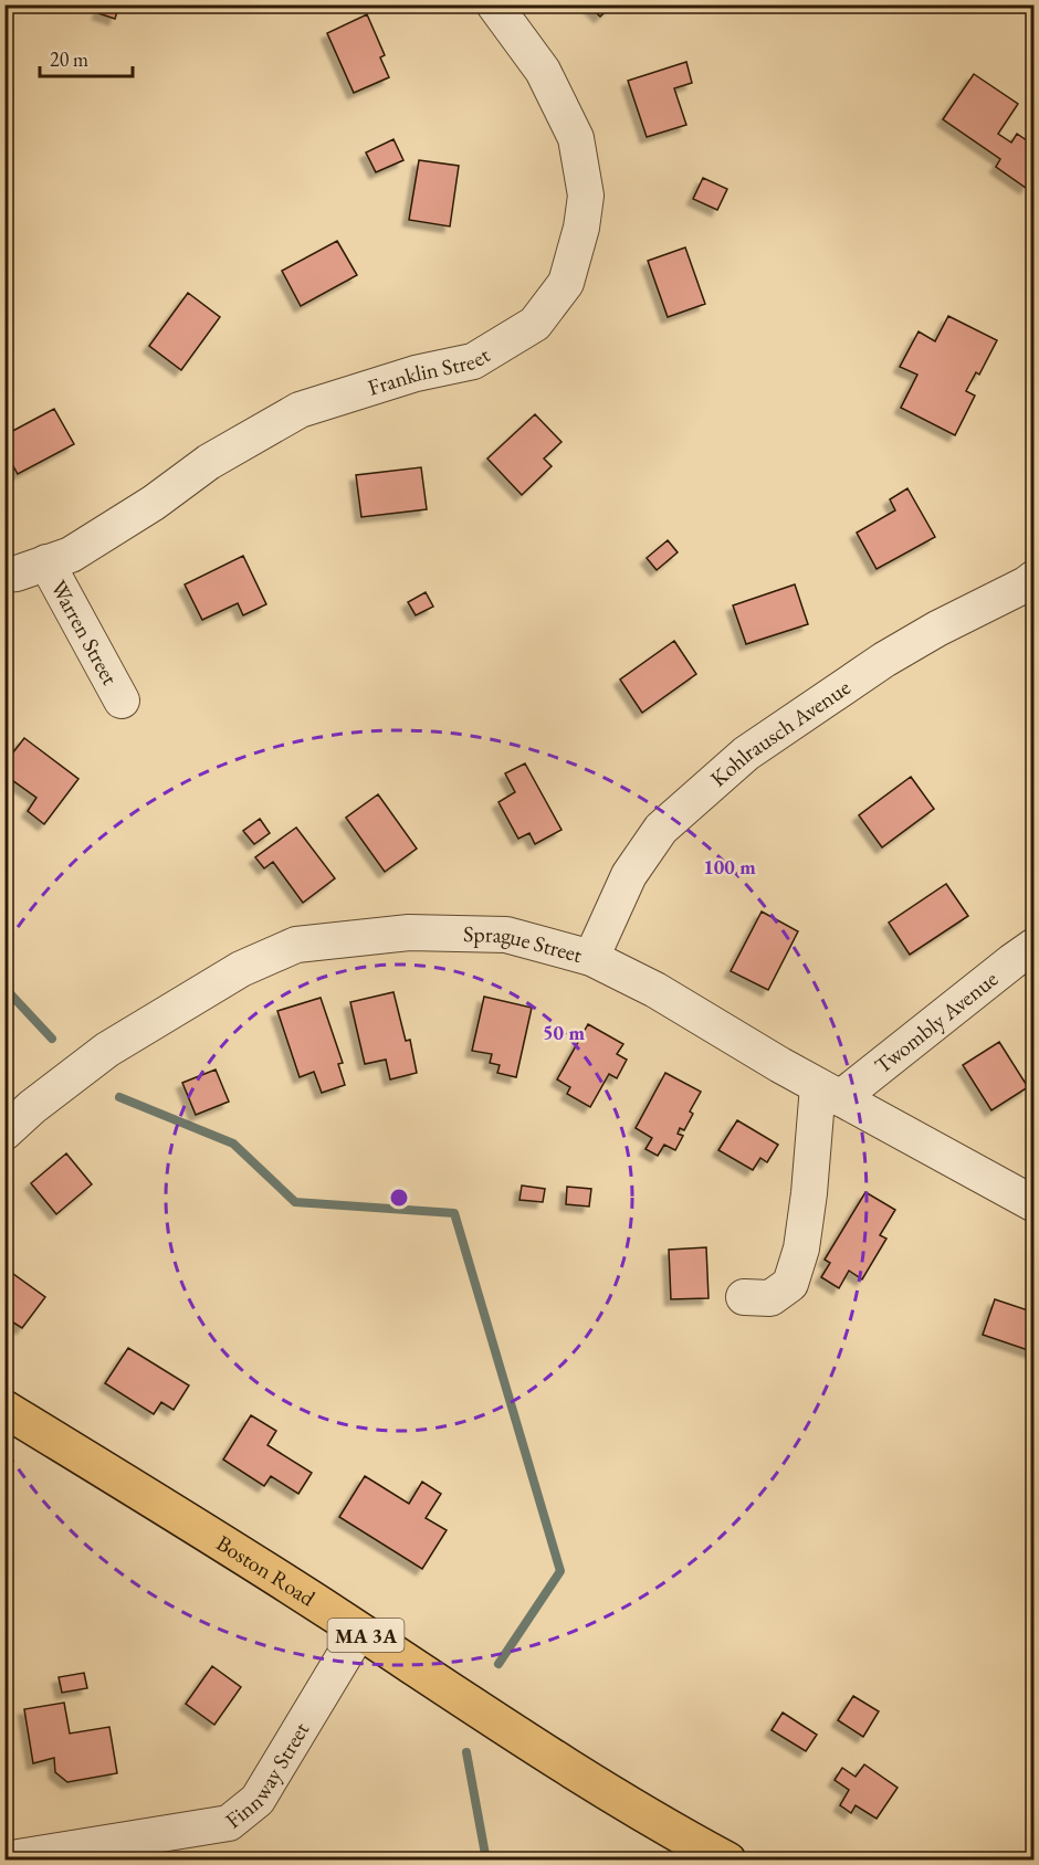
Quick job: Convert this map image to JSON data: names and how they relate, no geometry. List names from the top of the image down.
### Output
{
  "streets": {
    "main road": ["Boston Road", "MA 3A"],
    "street": [
      "Franklin Street",
      "Warren Street",
      "Kohlrausch Avenue",
      "Sprague Street",
      "Twombly Avenue",
      "Finnway Street"
    ]
  },
  "crossings": [
    ["Franklin Street", "Warren Street"],
    ["Kohlrausch Avenue", "Sprague Street"],
    ["Sprague Street", "Twombly Avenue"],
    ["Boston Road", "Finnway Street"]
  ],
  "scale_bar": "20 m",
  "rings": ["100 m", "50 m"]
}
